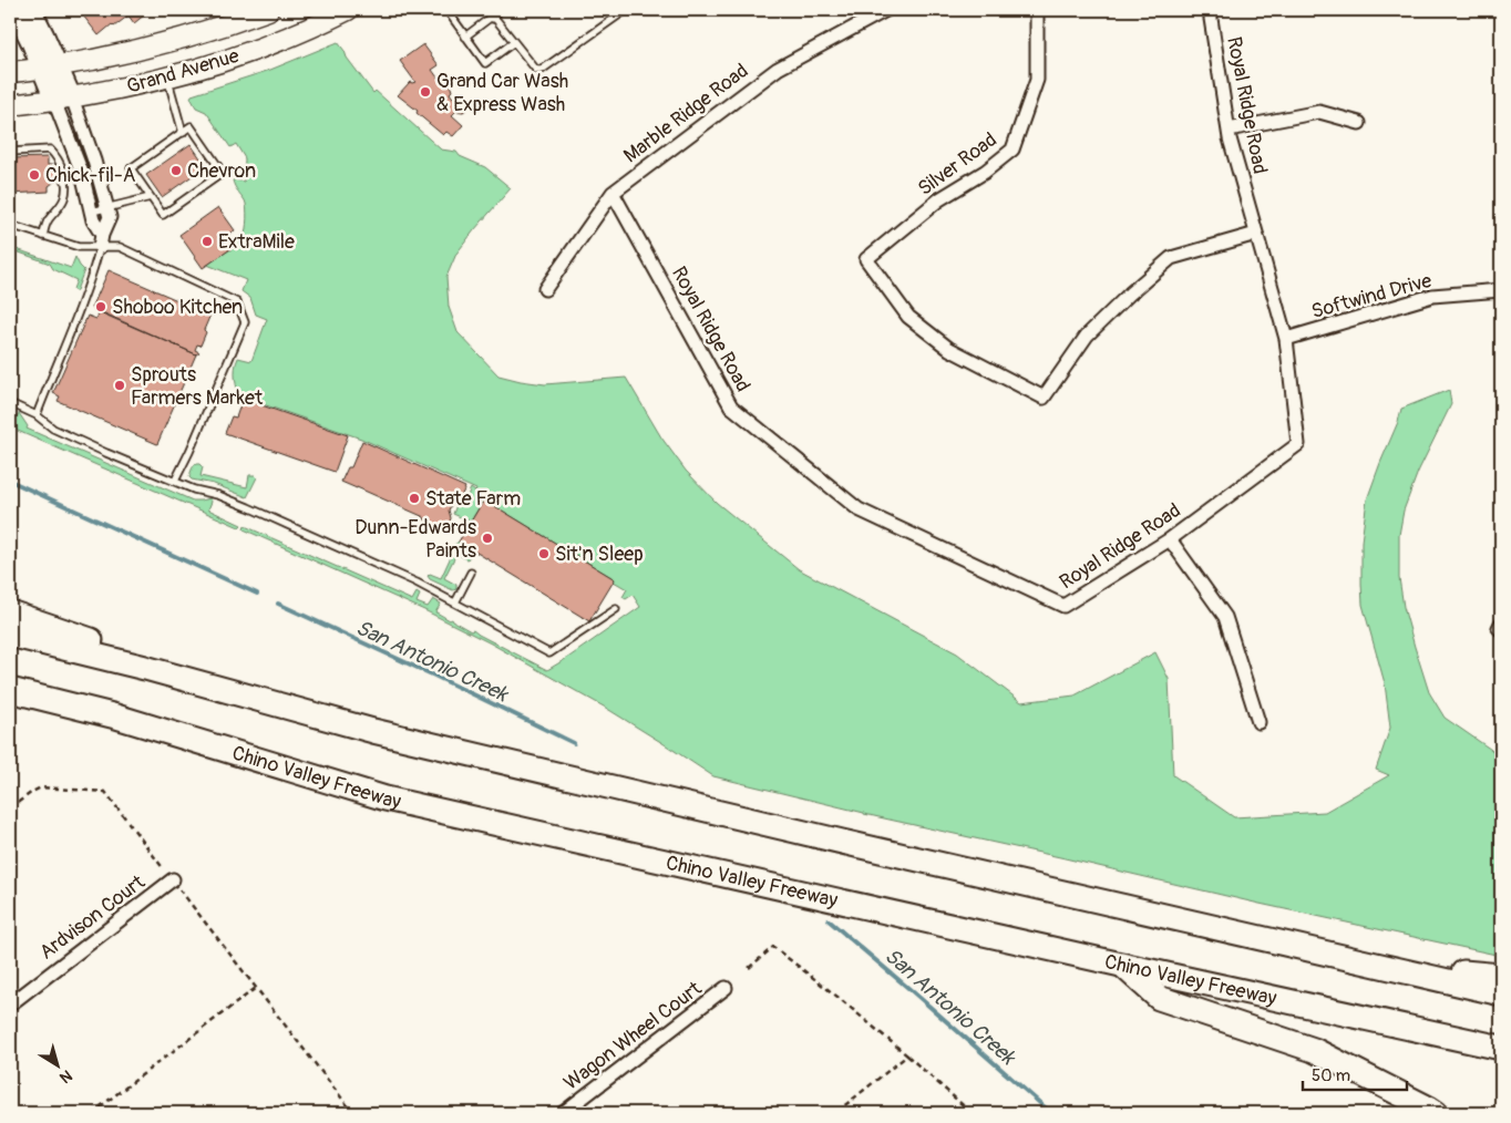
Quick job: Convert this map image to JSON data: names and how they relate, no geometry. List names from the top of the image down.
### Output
{
  "streets": {
    "highway": ["Chino Valley Freeway"],
    "main road": ["Grand Avenue"],
    "street": [
      "Royal Ridge Road",
      "Marble Ridge Road",
      "Silver Road",
      "Softwind Drive",
      "Ardvison Court",
      "Wagon Wheel Court"
    ]
  },
  "crossings": [
    ["Royal Ridge Road", "Marble Ridge Road"],
    ["Royal Ridge Road", "Silver Road"],
    ["Royal Ridge Road", "Softwind Drive"]
  ],
  "water": ["San Antonio Creek"],
  "places": [
    "Grand Car Wash & Express Wash",
    "Chevron",
    "Chick-fil-A",
    "ExtraMile",
    "Shoboo Kitchen",
    "Sprouts Farmers Market",
    "State Farm",
    "Dunn-Edwards Paints",
    "Sit'n Sleep"
  ],
  "scale_bar": "50 m",
  "north": "bottom right"
}
